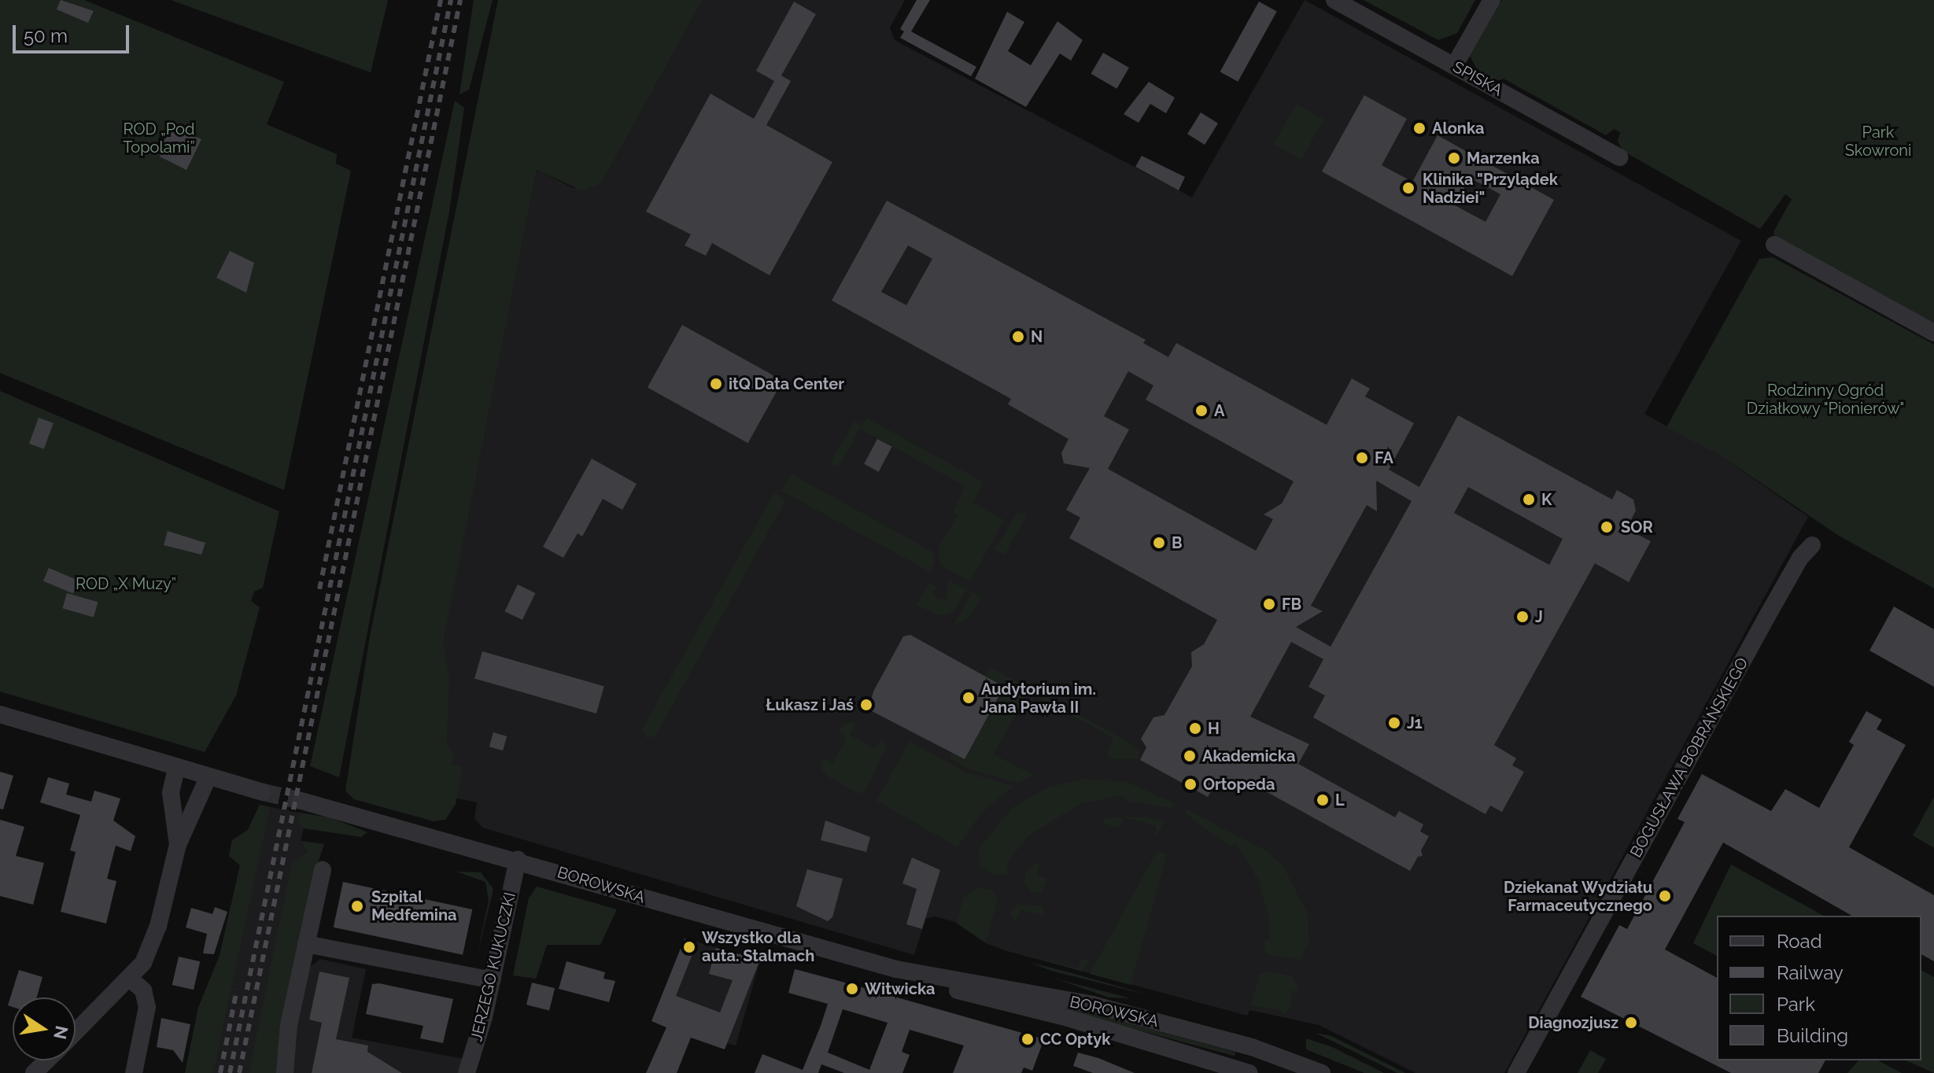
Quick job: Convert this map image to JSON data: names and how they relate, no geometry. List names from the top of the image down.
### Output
{
  "streets": {
    "street": [
      "SPISKA",
      "BOGUSŁAWA BOBRAŃSKIEGO",
      "BOROWSKA",
      "JERZEGO KUKUCZKI"
    ]
  },
  "crossings": [
    ["BOROWSKA", "JERZEGO KUKUCZKI"]
  ],
  "parks": [
    "ROD „Pod Topolami”",
    "Park Skowroni",
    "Rodzinny Ogród Działkowy \"Pionierów\"",
    "ROD „X Muzy”"
  ],
  "places": [
    "Alonka",
    "Marzenka",
    "Klinika \"Przylądek Nadziei\"",
    "N",
    "itQ Data Center",
    "A",
    "FA",
    "K",
    "SOR",
    "B",
    "FB",
    "J",
    "Audytorium im. Jana Pawła II",
    "Łukasz i Jaś",
    "J1",
    "H",
    "Akademicka",
    "Ortopeda",
    "L",
    "Dziekanat Wydziału Farmaceutycznego",
    "Szpital Medfemina",
    "Wszystko dla auta. Stalmach",
    "Witwicka",
    "Diagnozjusz",
    "CC Optyk"
  ],
  "legend": [
    "Road",
    "Railway",
    "Park",
    "Building"
  ],
  "scale_bar": "50 m",
  "north": "right"
}
